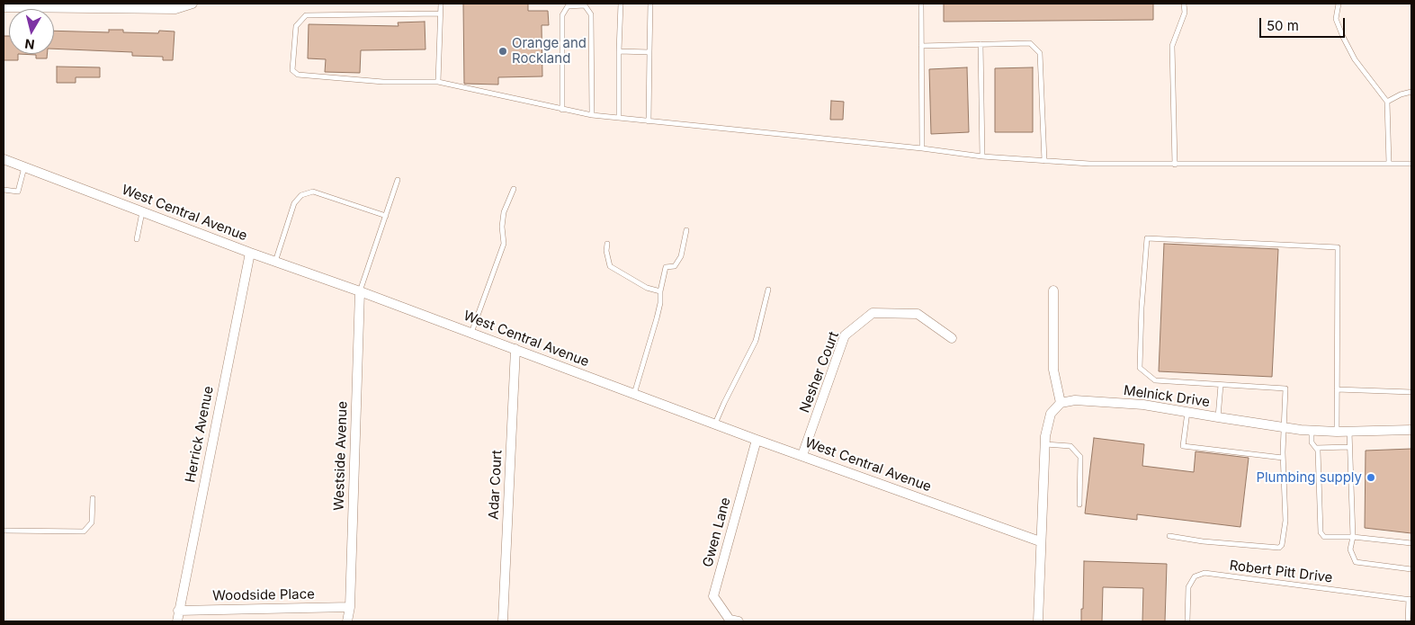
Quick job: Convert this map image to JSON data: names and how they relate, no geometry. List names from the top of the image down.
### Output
{
  "streets": {
    "street": [
      "West Central Avenue",
      "Nesher Court",
      "Melnick Drive",
      "Herrick Avenue",
      "Westside Avenue",
      "Adar Court",
      "Gwen Lane",
      "Woodside Place"
    ],
    "lane": ["Robert Pitt Drive"]
  },
  "crossings": [
    ["West Central Avenue", "Nesher Court"],
    ["West Central Avenue", "Herrick Avenue"],
    ["West Central Avenue", "Westside Avenue"],
    ["West Central Avenue", "Adar Court"],
    ["West Central Avenue", "Gwen Lane"],
    ["Herrick Avenue", "Woodside Place"],
    ["Westside Avenue", "Woodside Place"]
  ],
  "places": ["Orange and Rockland", "Plumbing supply"],
  "scale_bar": "50 m",
  "north": "bottom"
}
